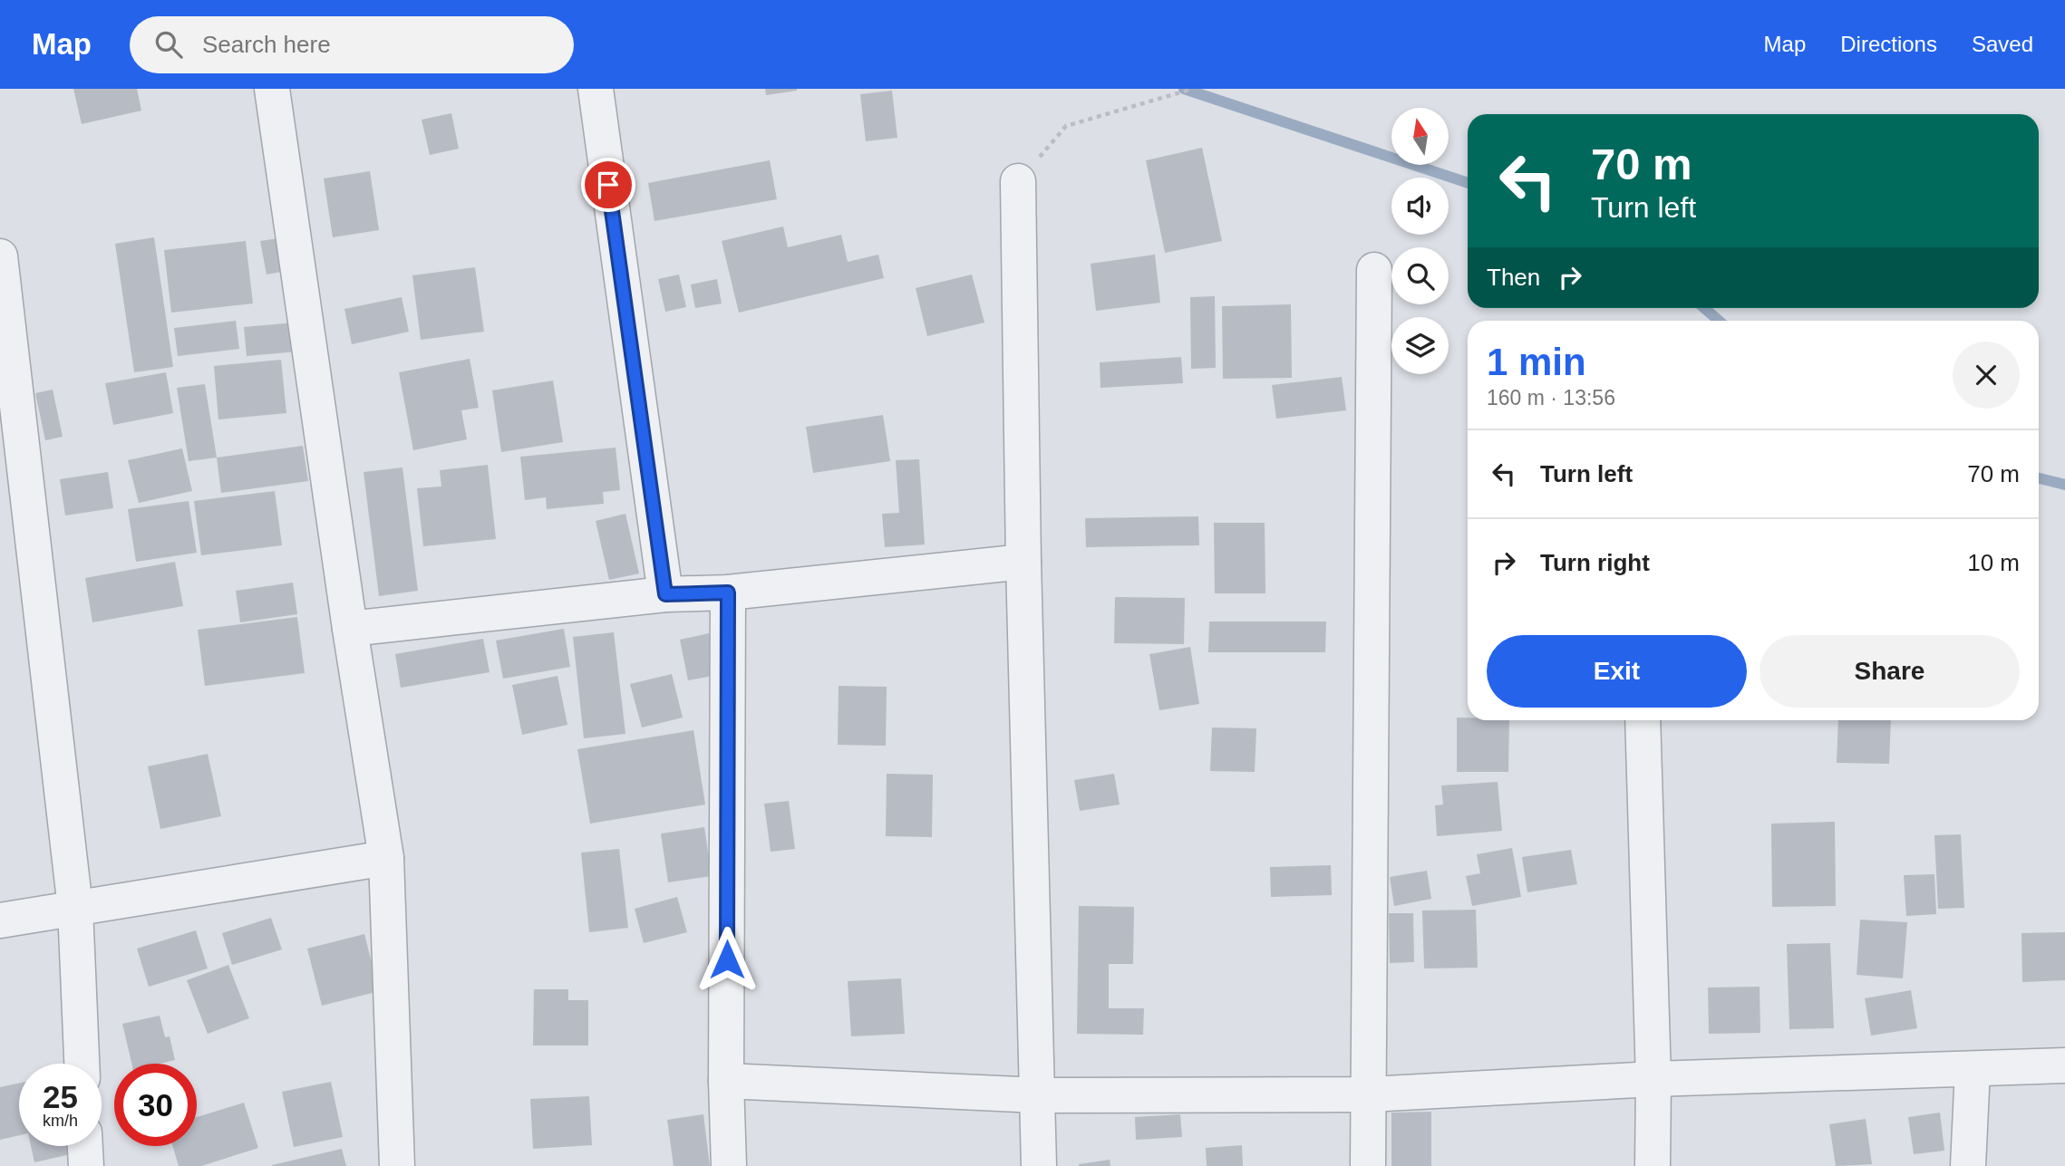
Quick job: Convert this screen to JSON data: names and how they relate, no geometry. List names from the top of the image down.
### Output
{
  "north": "top",
  "page": {
    "header": "Map",
    "search": "Search here",
    "nav": ["Map", "Directions", "Saved"],
    "turn": ["70 m", "Turn left"],
    "then": "Then",
    "heading": ["1 min", "160 m · 13:56"],
    "list": [
      {
        "name": "Turn left",
        "value": "70 m"
      },
      {
        "name": "Turn right",
        "value": "10 m"
      }
    ],
    "buttons": ["Exit", "Share"],
    "speed": "25 km/h",
    "limit": "30"
  }
}
